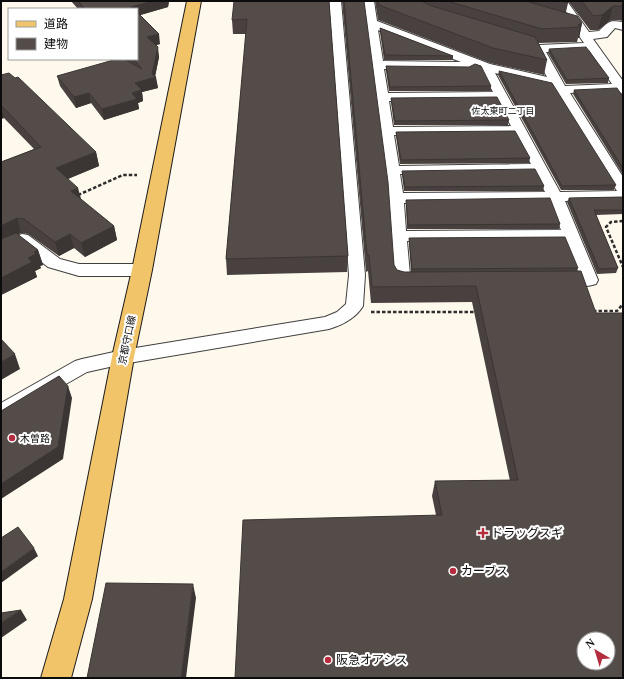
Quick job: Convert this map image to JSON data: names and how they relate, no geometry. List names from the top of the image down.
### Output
{
  "streets": {
    "main road": ["京都守口線"]
  },
  "districts": ["佐太東町二丁目"],
  "places": {
    "other": ["木曽路", "カーブス", "阪急オアシス"],
    "health": ["ドラッグスギ"]
  },
  "legend": ["道路", "建物"],
  "north": "top left"
}
